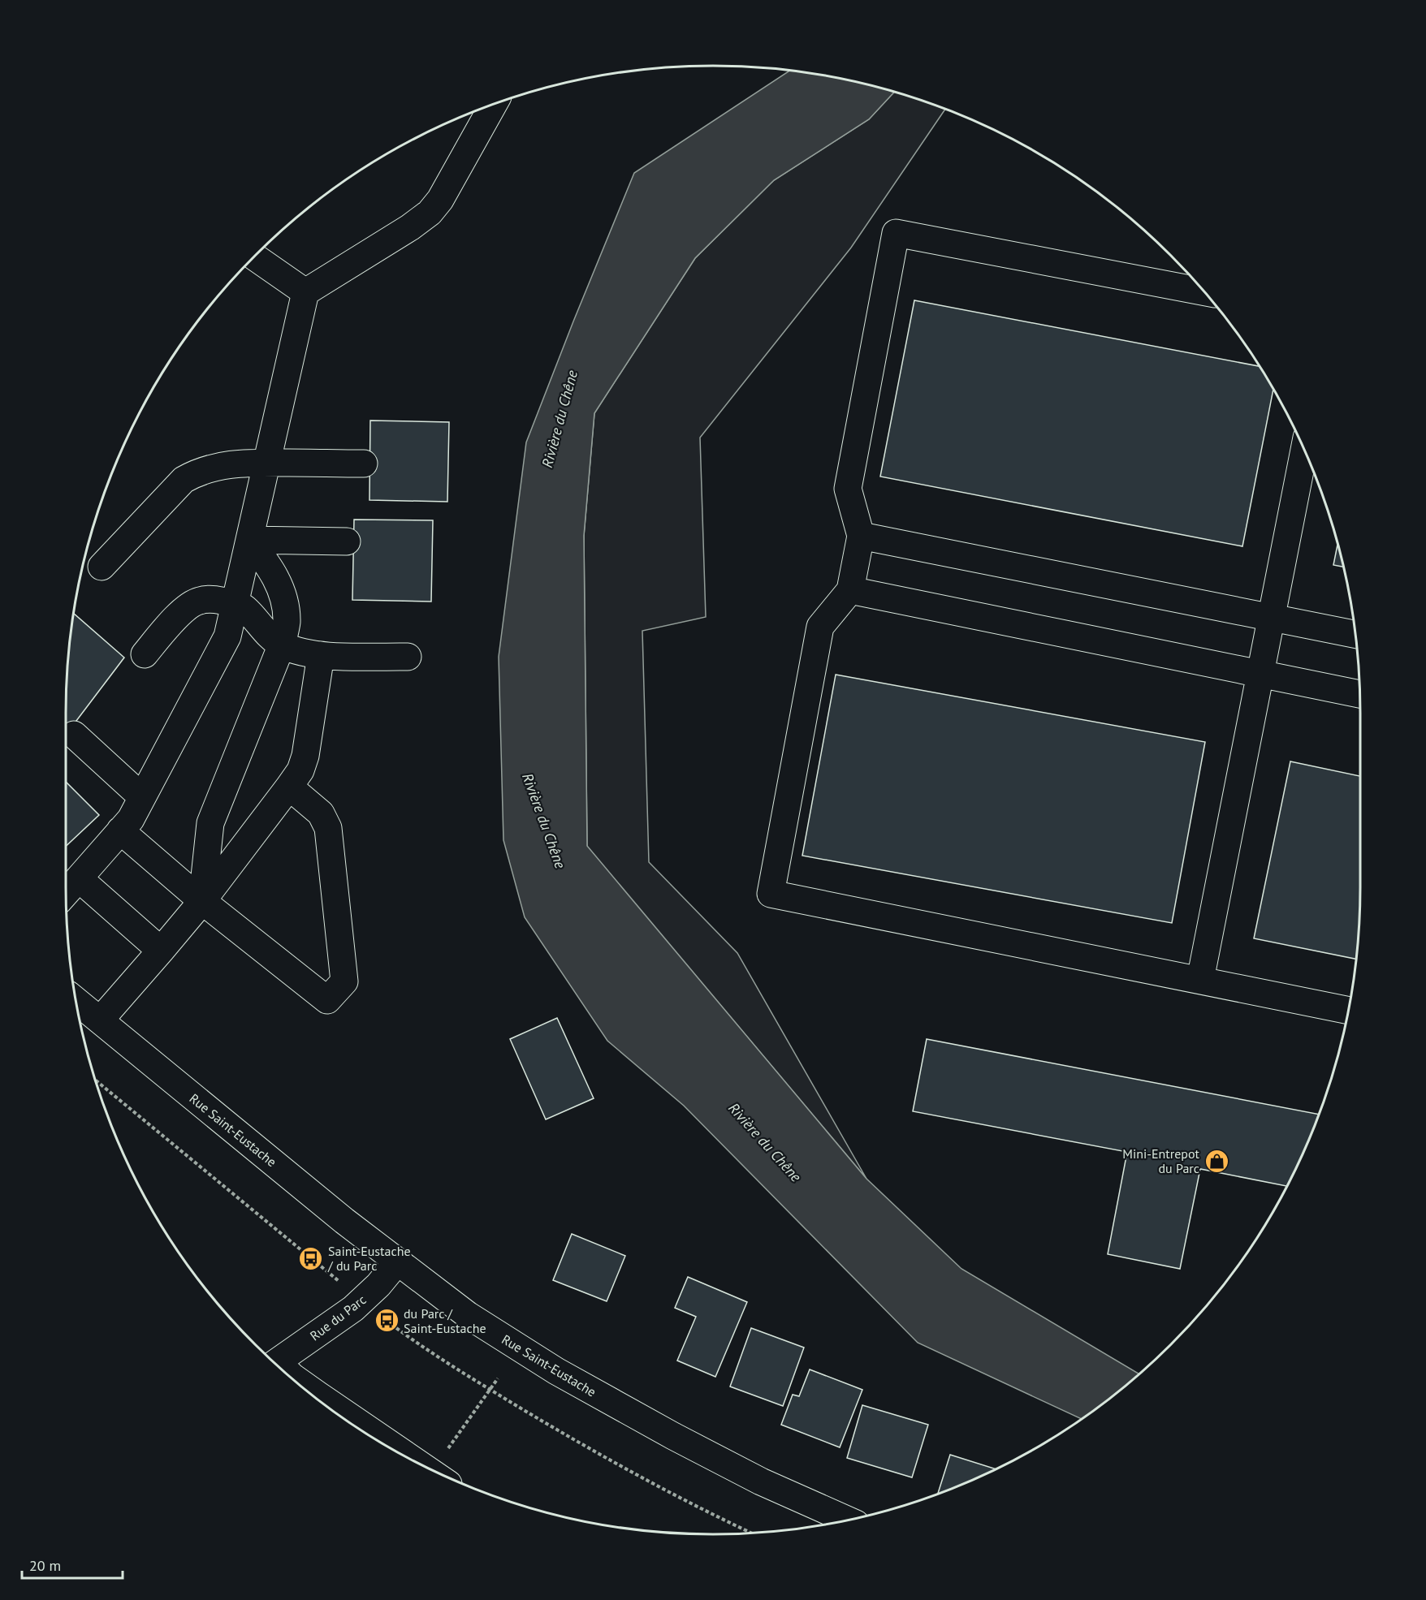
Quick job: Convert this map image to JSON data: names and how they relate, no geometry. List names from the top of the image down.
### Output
{
  "streets": {
    "street": ["Rue Saint-Eustache", "Rue du Parc"]
  },
  "crossings": [
    ["Rue Saint-Eustache", "Rue du Parc"]
  ],
  "water": ["Rivière du Chêne"],
  "places": {
    "shop": ["Mini-Entrepot du Parc"],
    "bus stop": ["Saint-Eustache / du Parc", "du Parc / Saint-Eustache"]
  },
  "scale_bar": "20 m"
}
